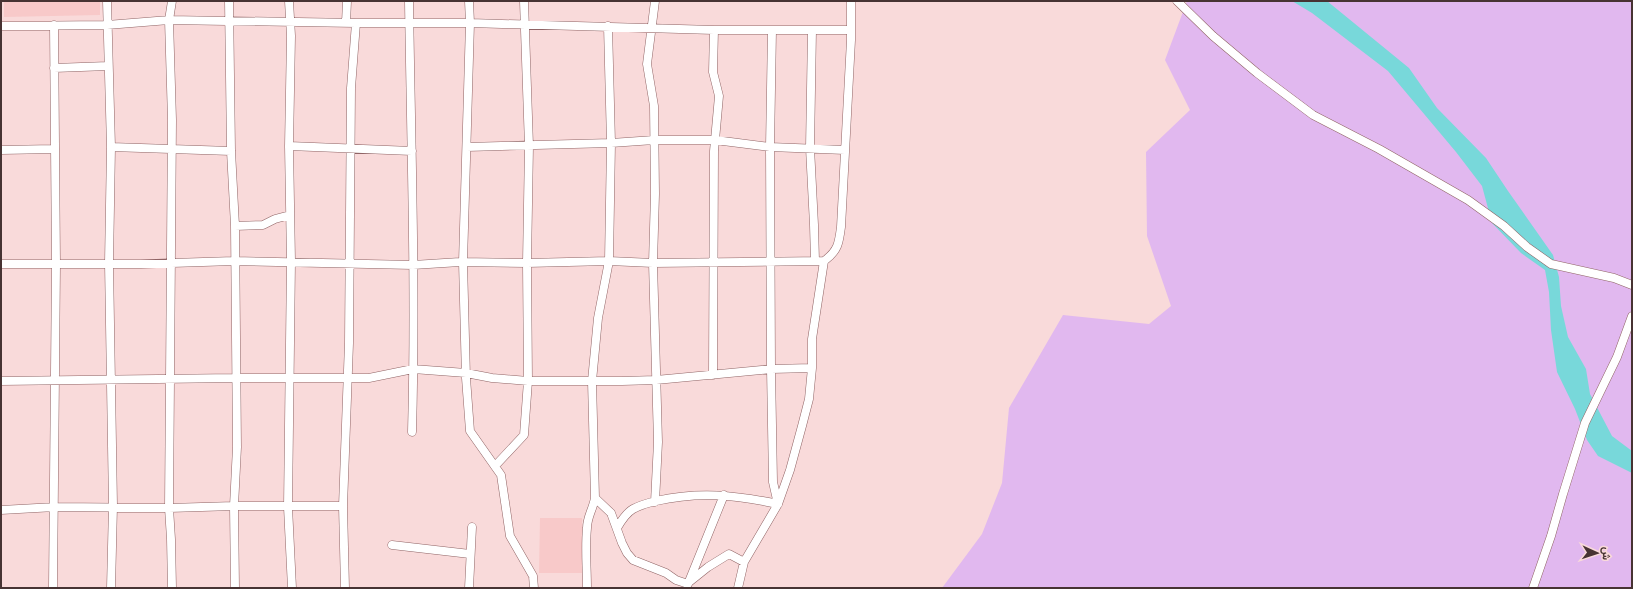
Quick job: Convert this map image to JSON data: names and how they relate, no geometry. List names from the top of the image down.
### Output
{
  "north": "right"
}
